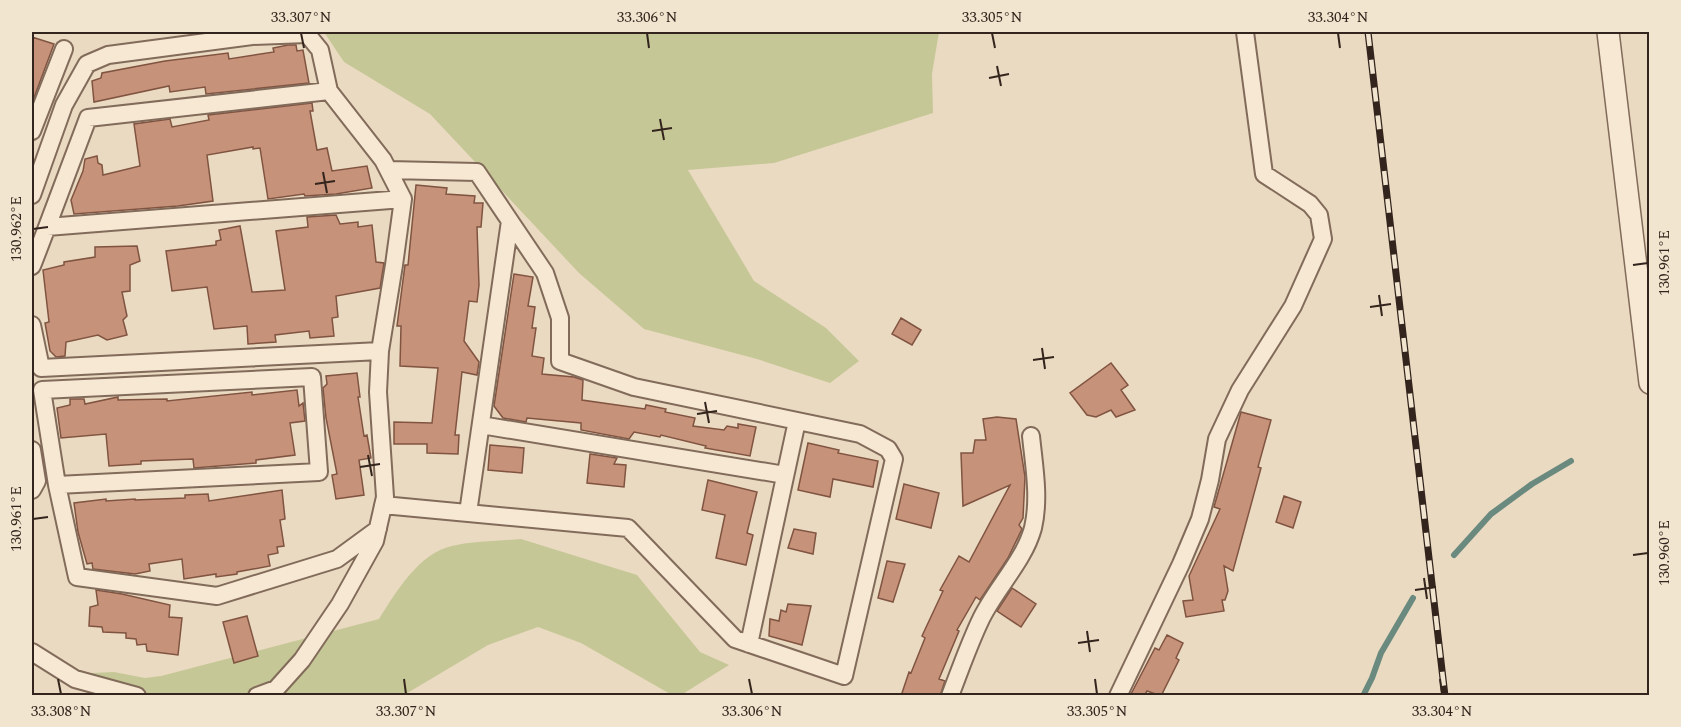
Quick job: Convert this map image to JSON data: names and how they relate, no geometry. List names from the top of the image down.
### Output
{
  "coordinates": [
    "33.307°N",
    "33.306°N",
    "33.305°N",
    "33.304°N",
    "130.962°E",
    "130.961°E",
    "130.960°E",
    "33.308°N"
  ]
}
